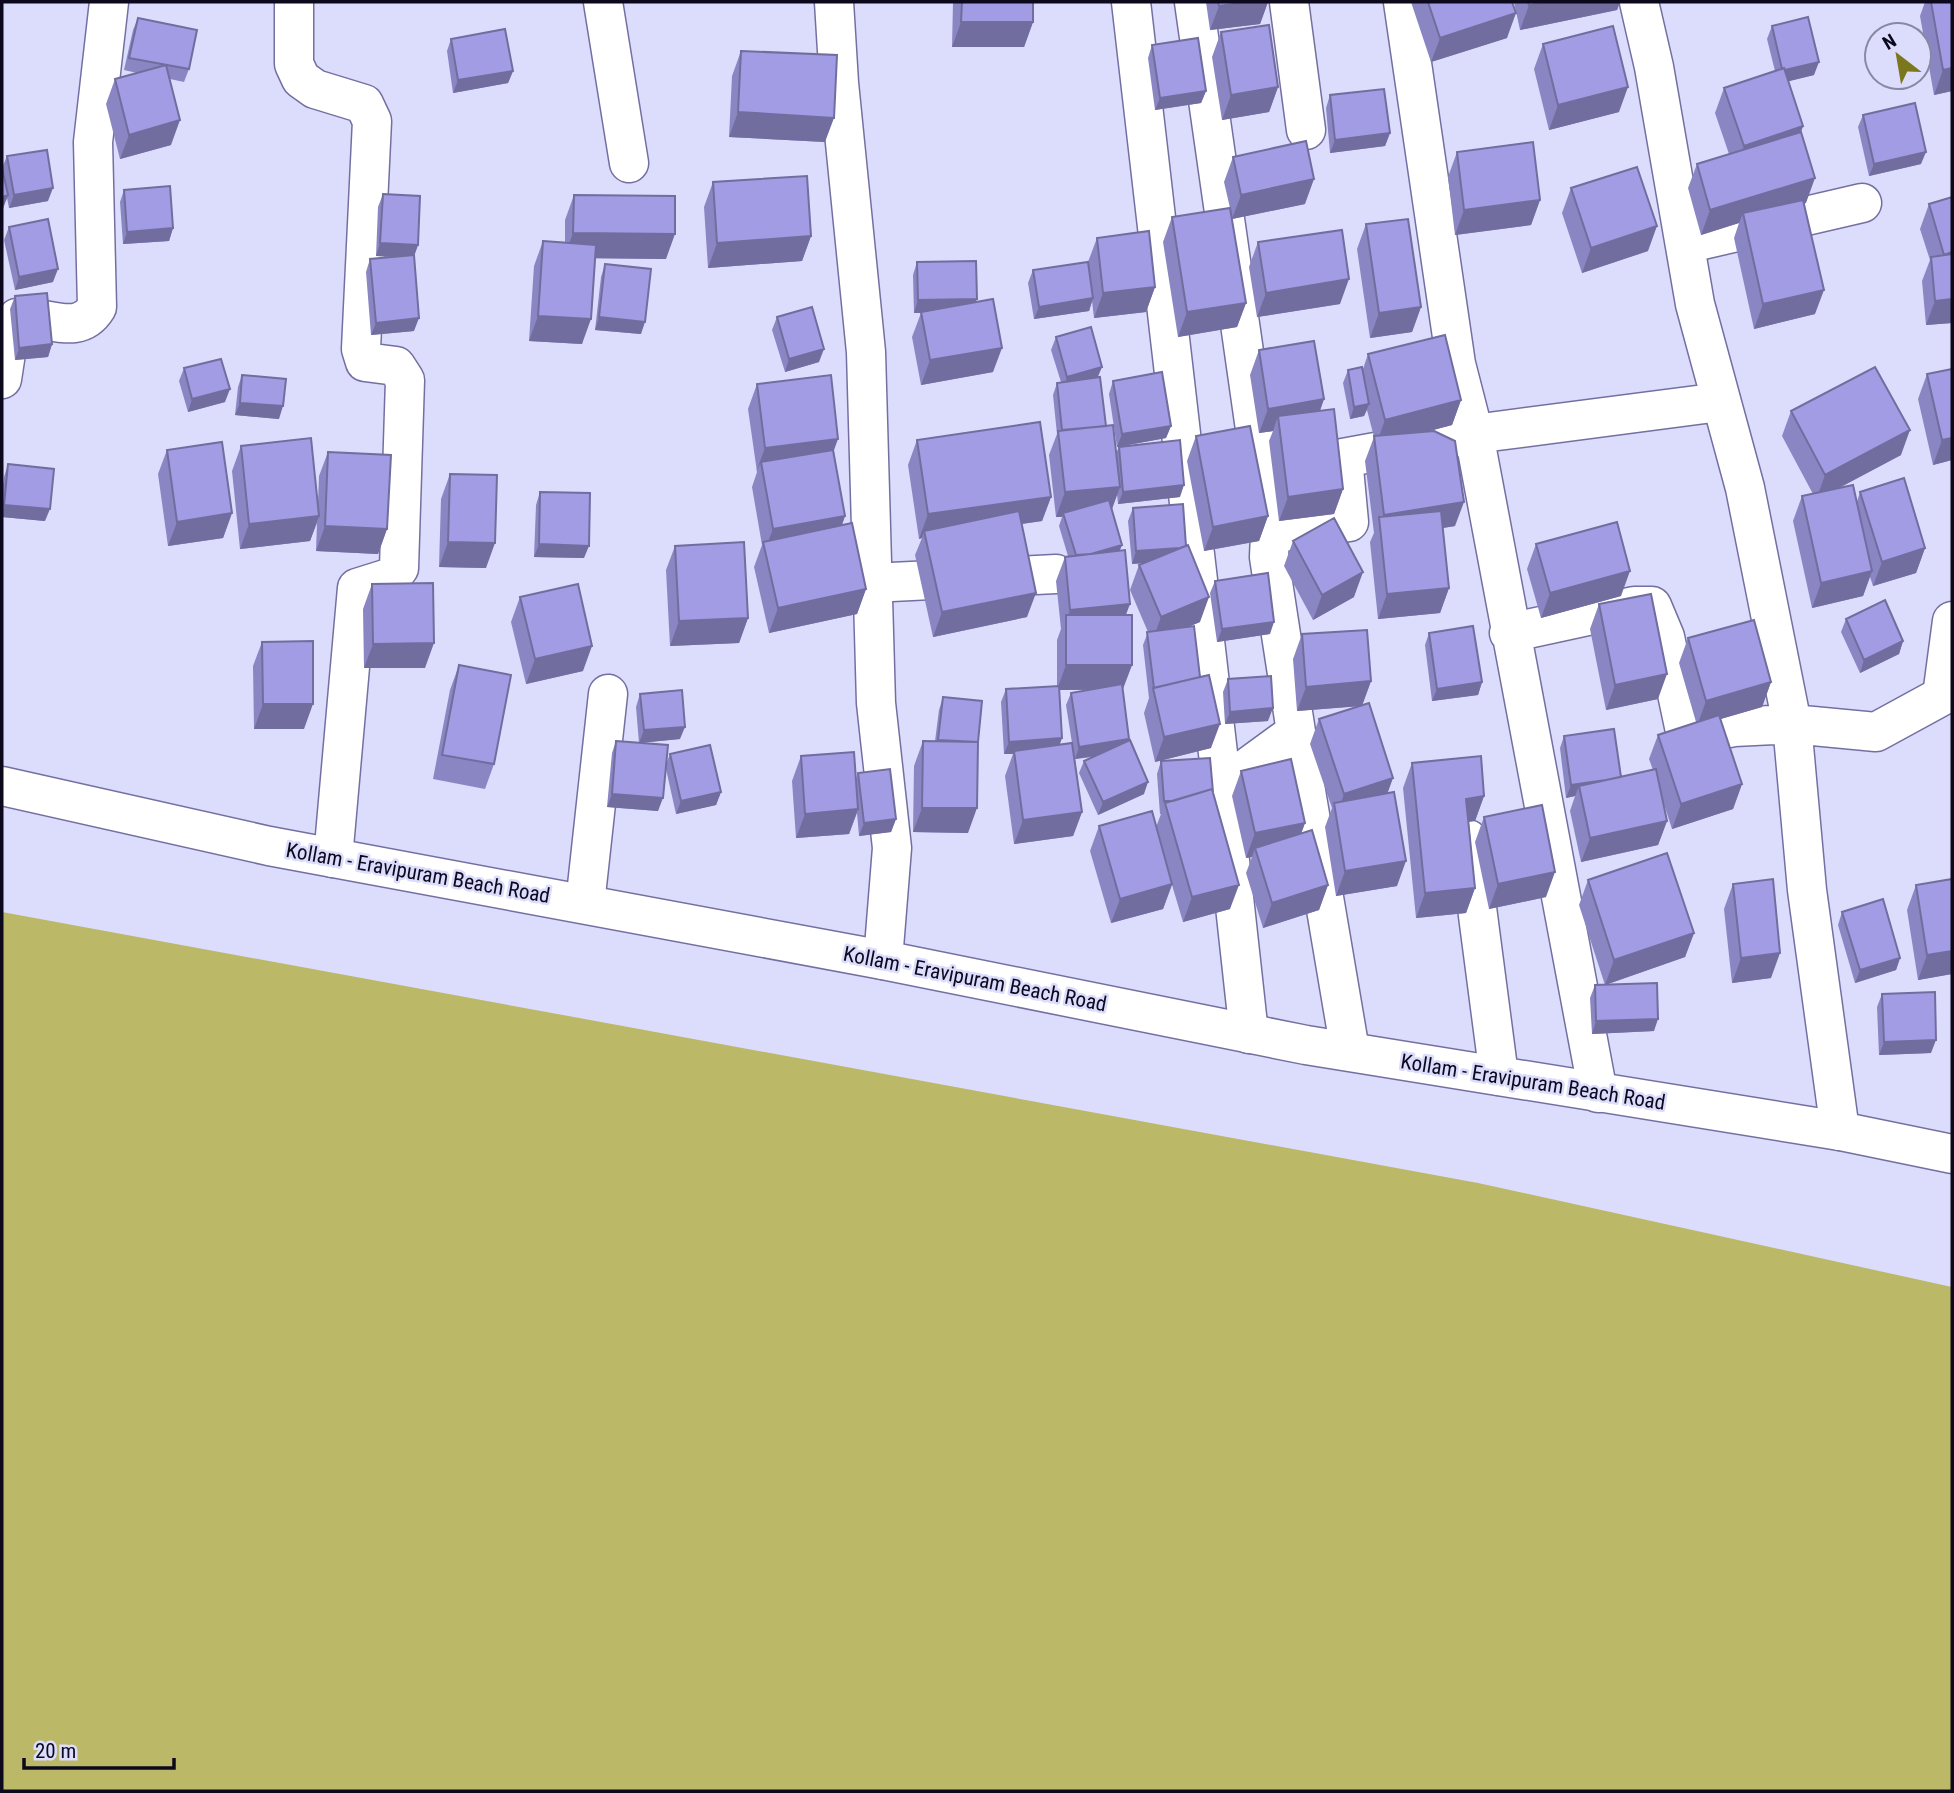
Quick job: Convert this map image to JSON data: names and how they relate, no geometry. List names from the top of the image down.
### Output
{
  "streets": {
    "street": ["Kollam - Eravipuram Beach Road"]
  },
  "scale_bar": "20 m",
  "north": "top left"
}
